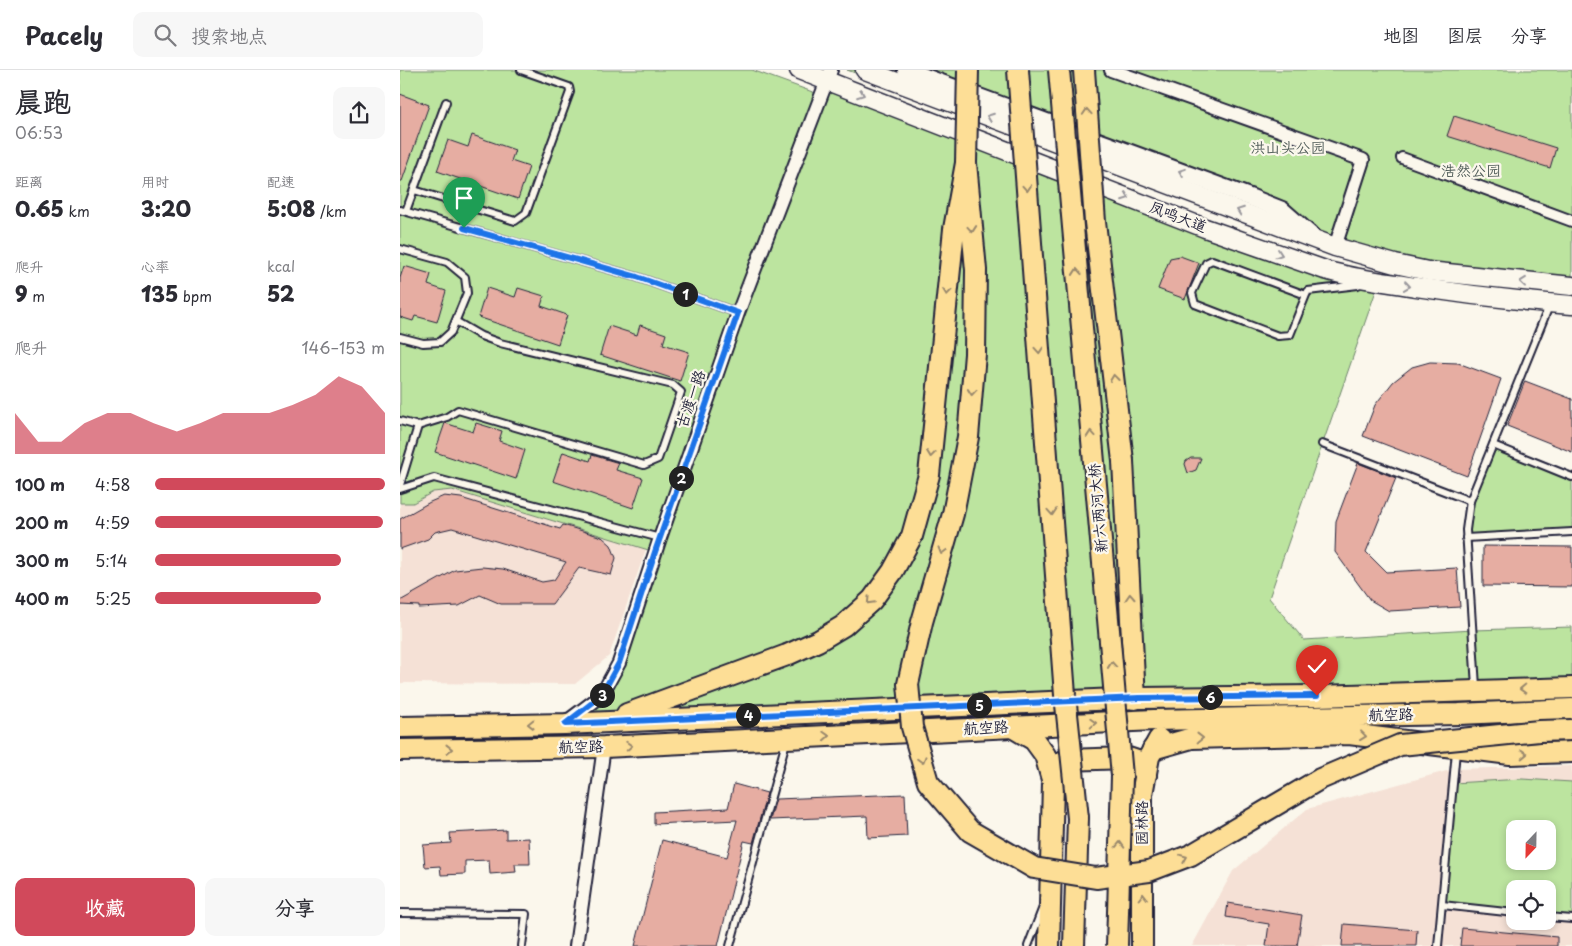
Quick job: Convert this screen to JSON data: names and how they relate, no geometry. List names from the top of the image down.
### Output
{
  "streets": {
    "main road": [
      "凤鸣大道",
      "新六两河大桥",
      "航空路",
      "园林路"
    ],
    "street": ["古渡一路"]
  },
  "crossings": [
    ["凤鸣大道", "古渡一路"],
    ["古渡一路", "航空路"],
    ["航空路", "园林路"]
  ],
  "parks": ["洪山头公园", "浩然公园"],
  "north": "bottom",
  "page": {
    "header": "Pacely",
    "search": "搜索地点",
    "nav": ["地图", "图层", "分享"],
    "heading": ["晨跑", "06:53"],
    "stats": [
      ["距离", "0.65 km"],
      ["用时", "3:20"],
      ["配速", "5:08 /km"],
      ["爬升", "9 m"],
      ["心率", "135 bpm"],
      ["kcal", "52"]
    ],
    "pins": [
      "1",
      "2",
      "3",
      "6",
      "5",
      "4"
    ],
    "chart": ["爬升", "146–153 m"],
    "list": [
      {
        "name": "100 m",
        "note": "4:58"
      },
      {
        "name": "200 m",
        "note": "4:59"
      },
      {
        "name": "300 m",
        "note": "5:14"
      },
      {
        "name": "400 m",
        "note": "5:25"
      }
    ],
    "buttons": ["收藏", "分享"]
  }
}
